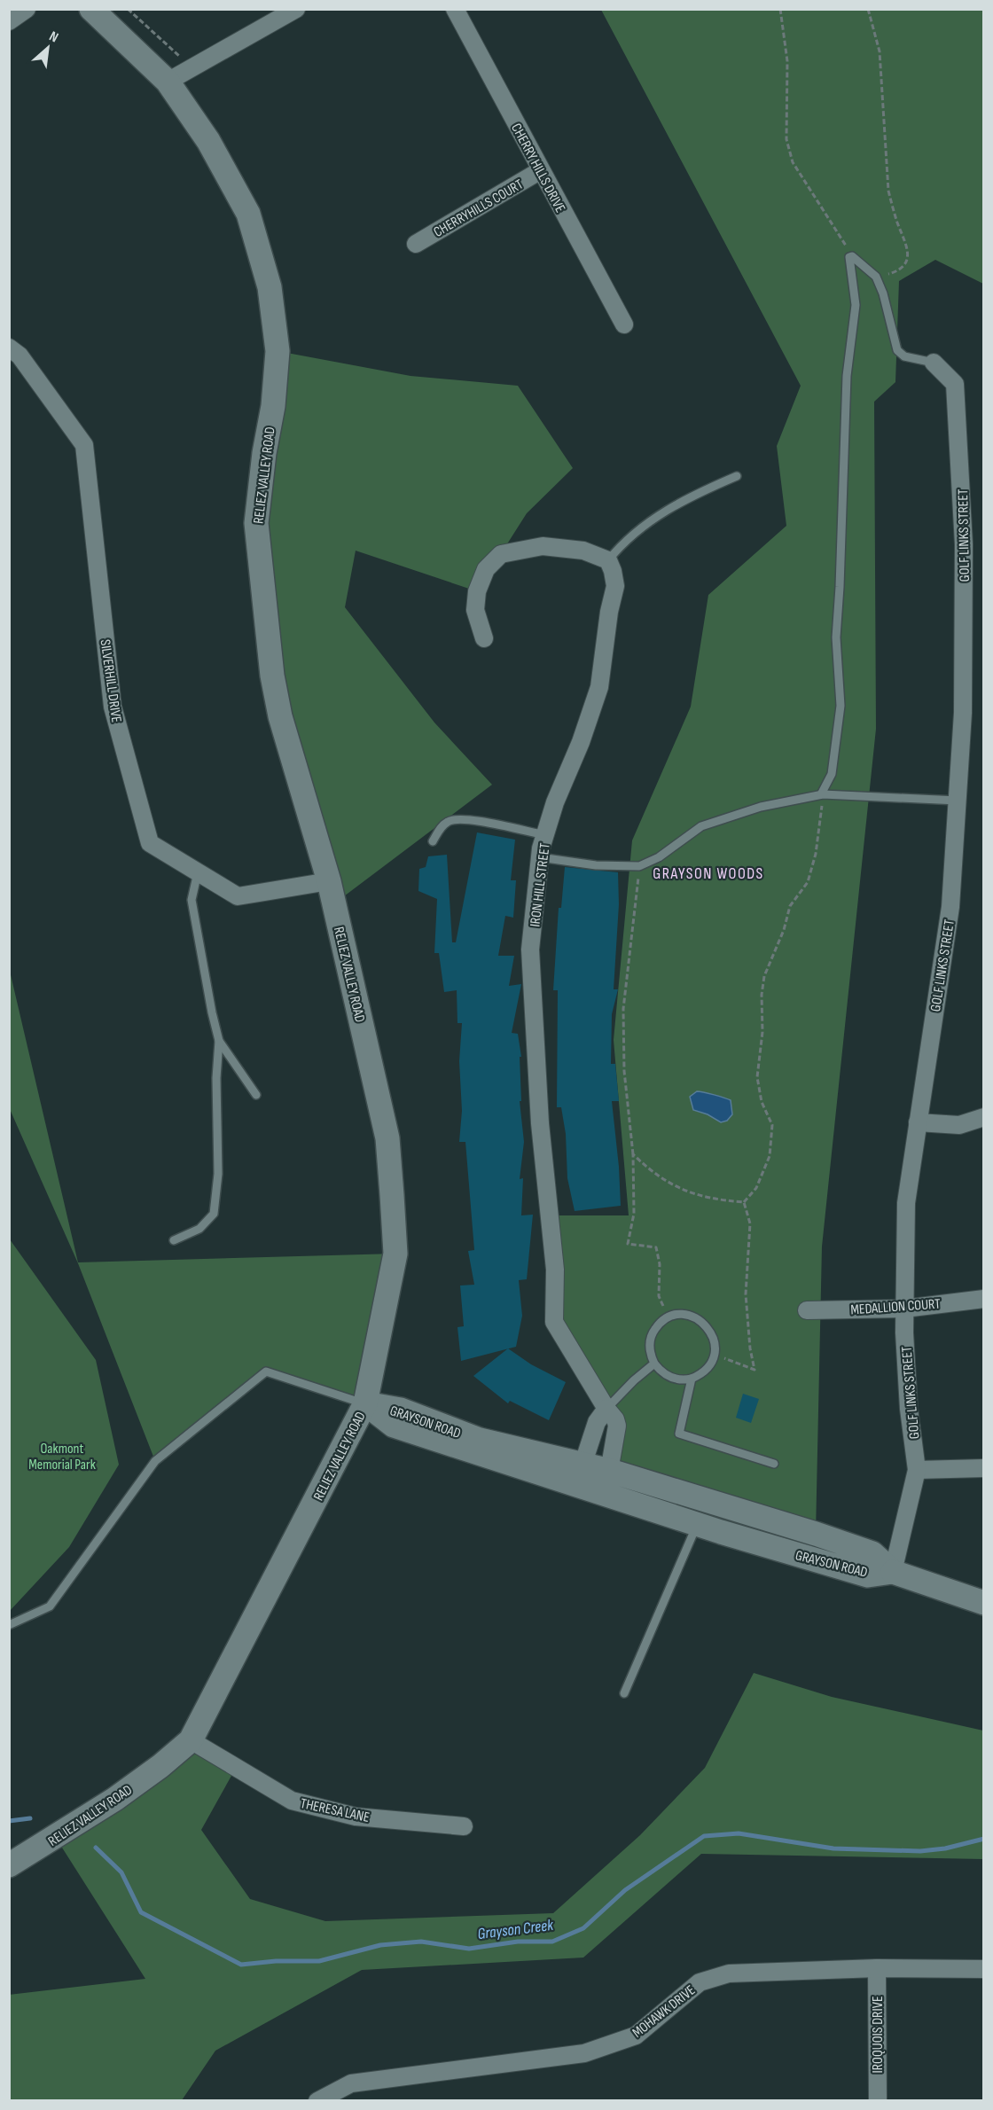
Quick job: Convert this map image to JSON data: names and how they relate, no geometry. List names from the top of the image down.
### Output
{
  "streets": {
    "main road": ["RELIEZ VALLEY ROAD", "GRAYSON ROAD"],
    "street": [
      "CHERRY HILLS DRIVE",
      "CHERRYHILLS COURT",
      "GOLF LINKS STREET",
      "SILVERHILL DRIVE",
      "IRON HILL STREET",
      "MEDALLION COURT",
      "THERESA LANE",
      "MOHAWK DRIVE",
      "IROQUOIS DRIVE"
    ]
  },
  "crossings": [
    ["CHERRY HILLS DRIVE", "CHERRYHILLS COURT"],
    ["RELIEZ VALLEY ROAD", "SILVERHILL DRIVE"],
    ["RELIEZ VALLEY ROAD", "GRAYSON ROAD"],
    ["RELIEZ VALLEY ROAD", "THERESA LANE"],
    ["GOLF LINKS STREET", "MEDALLION COURT"],
    ["GOLF LINKS STREET", "GRAYSON ROAD"],
    ["IRON HILL STREET", "GRAYSON ROAD"],
    ["MOHAWK DRIVE", "IROQUOIS DRIVE"]
  ],
  "districts": ["GRAYSON WOODS"],
  "water": ["Grayson Creek"],
  "parks": ["Oakmont Memorial Park"],
  "north": "top right"
}
